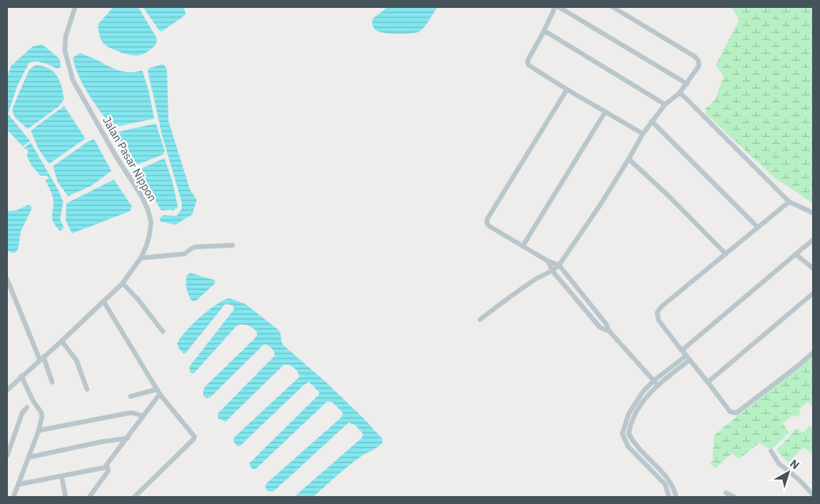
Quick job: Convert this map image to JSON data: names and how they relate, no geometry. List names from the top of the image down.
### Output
{
  "streets": {
    "street": ["Jalan Pasar Nippon"]
  },
  "north": "top right"
}
